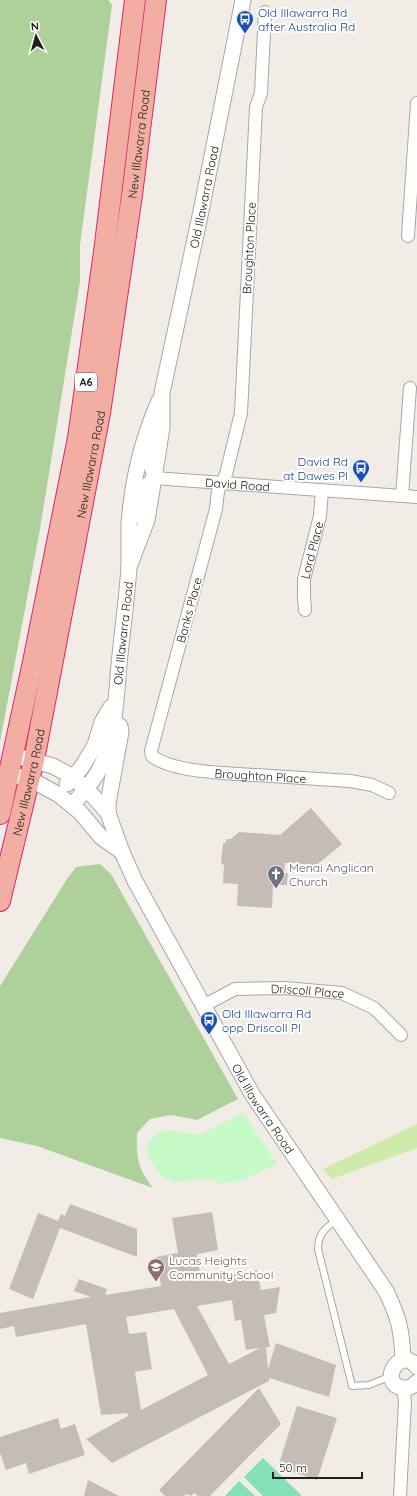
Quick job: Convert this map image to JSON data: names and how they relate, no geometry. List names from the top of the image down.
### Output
{
  "streets": {
    "highway": ["New Illawarra Road", "A6"],
    "street": [
      "Old Illawarra Road",
      "Broughton Place",
      "David Road",
      "Lord Place",
      "Banks Place",
      "Driscoll Place"
    ]
  },
  "crossings": [
    ["New Illawarra Road", "Old Illawarra Road"],
    ["Old Illawarra Road", "David Road"],
    ["Old Illawarra Road", "Driscoll Place"],
    ["Broughton Place", "David Road"],
    ["Broughton Place", "Banks Place"],
    ["David Road", "Lord Place"],
    ["David Road", "Banks Place"]
  ],
  "places": {
    "bus stop": ["Old Illawarra Rd after Australia Rd", "David Rd at Dawes Pl", "Old Illawarra Rd opp Driscoll Pl"],
    "church": ["Menai Anglican Church"],
    "school or university": ["Lucas Heights Community School"]
  },
  "scale_bar": "50 m",
  "north": "top"
}
